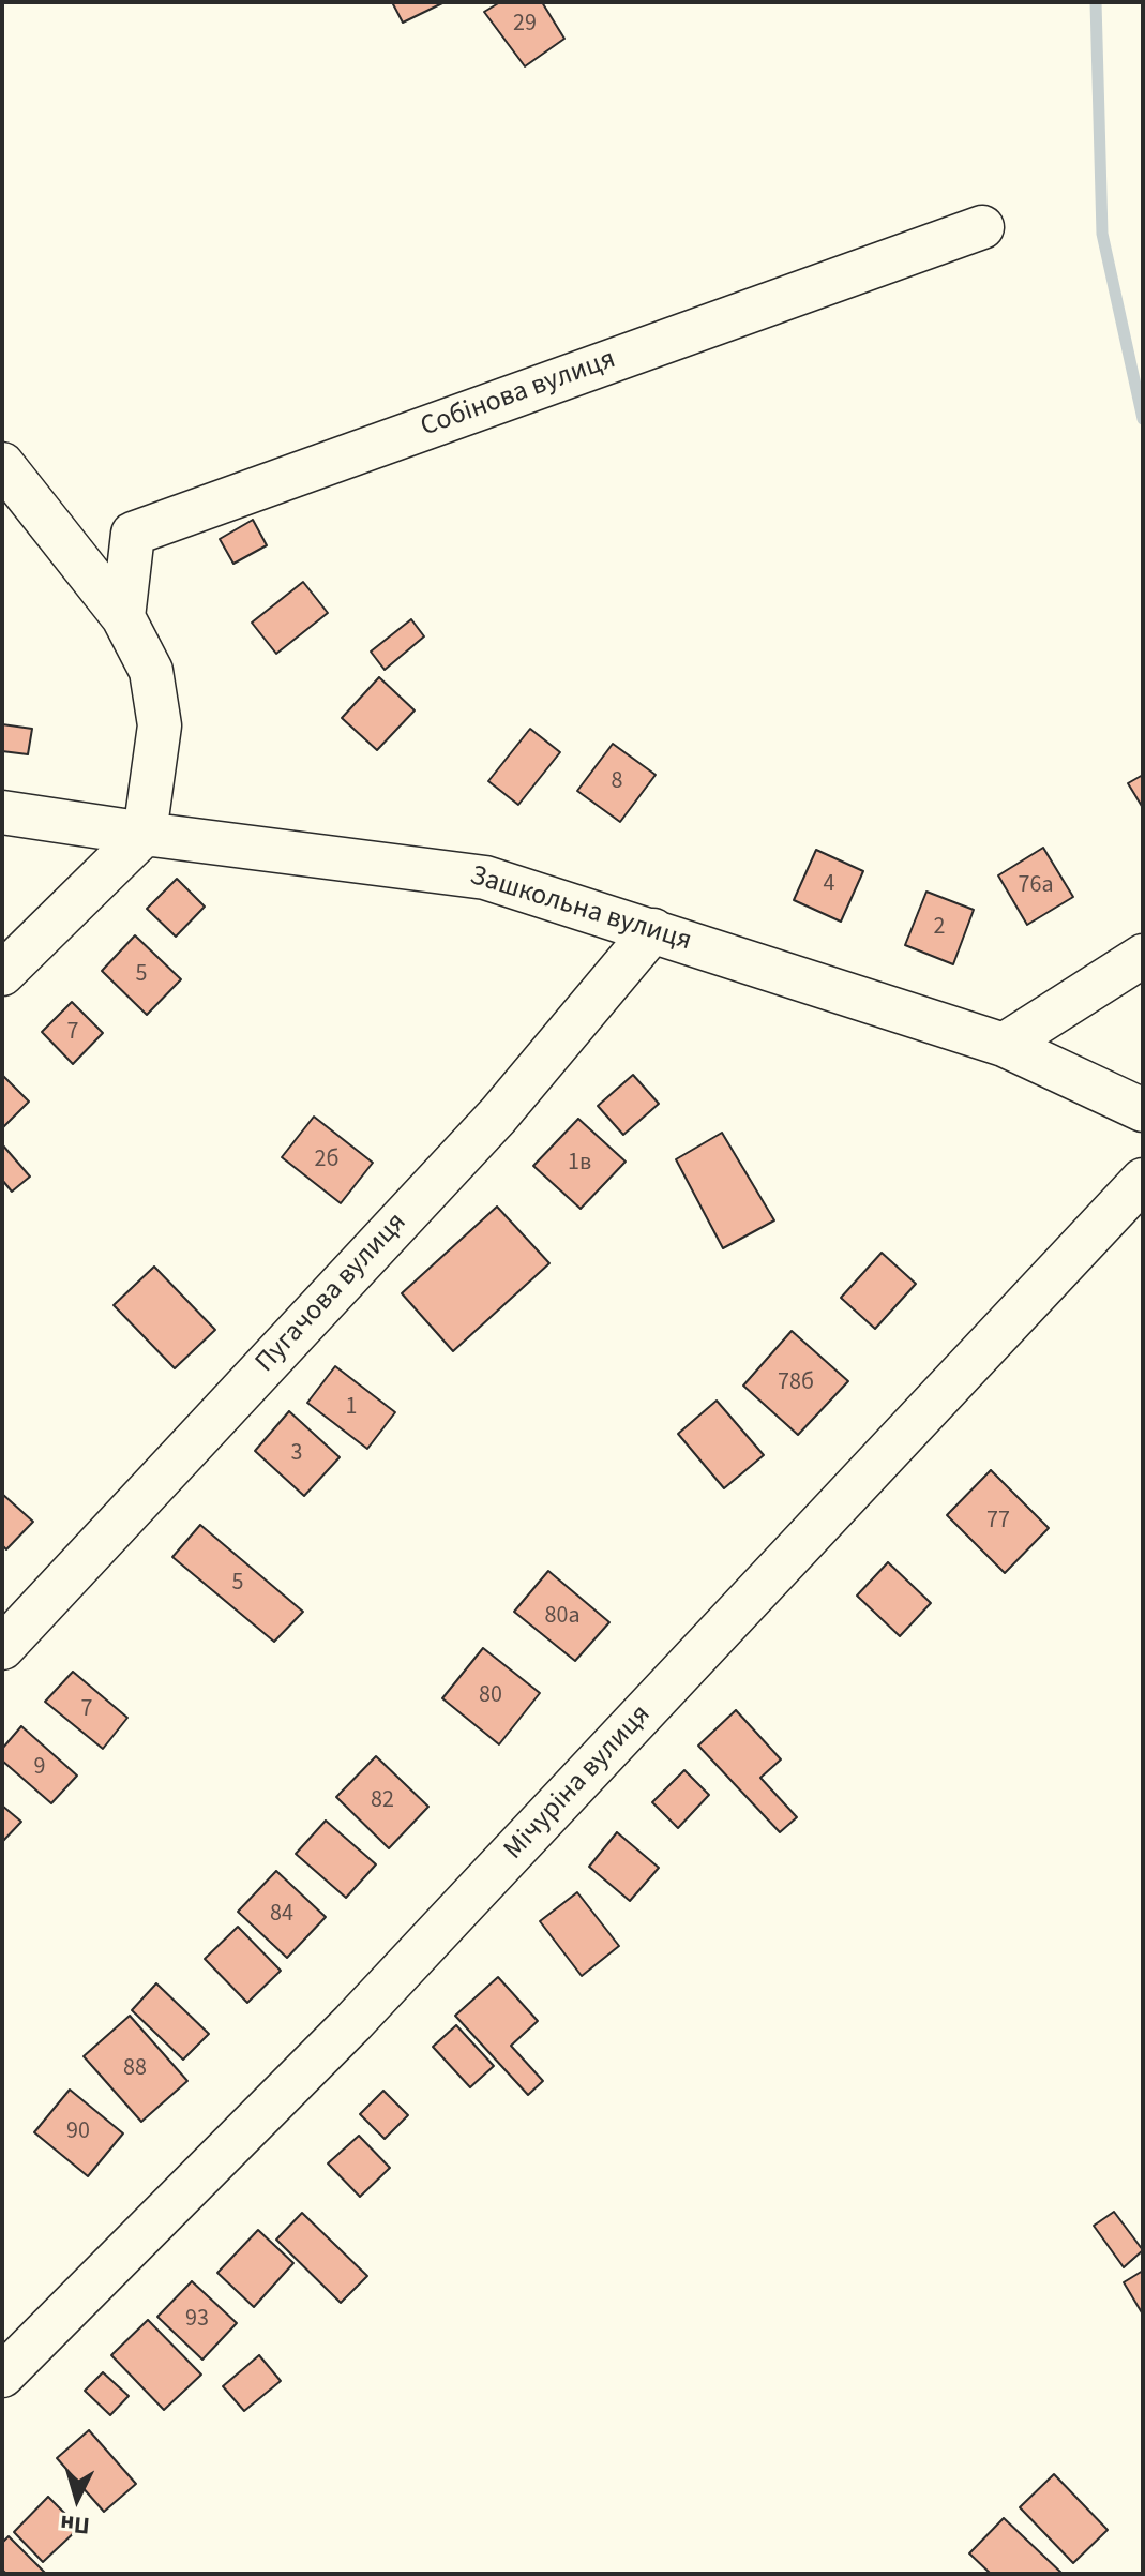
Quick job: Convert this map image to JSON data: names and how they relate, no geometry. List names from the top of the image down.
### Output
{
  "streets": {
    "street": [
      "Собінова вулиця",
      "Зашкольна вулиця",
      "Пугачова вулиця",
      "Мічуріна вулиця"
    ]
  },
  "crossings": [
    ["Зашкольна вулиця", "Пугачова вулиця"]
  ],
  "house_numbers": [
    "29",
    "8",
    "4",
    "76а",
    "2",
    "5",
    "7",
    "2б",
    "1в",
    "78б",
    "1",
    "3",
    "77",
    "5",
    "80а",
    "80",
    "7",
    "9",
    "82",
    "84",
    "88",
    "90",
    "93"
  ],
  "north": "bottom"
}
